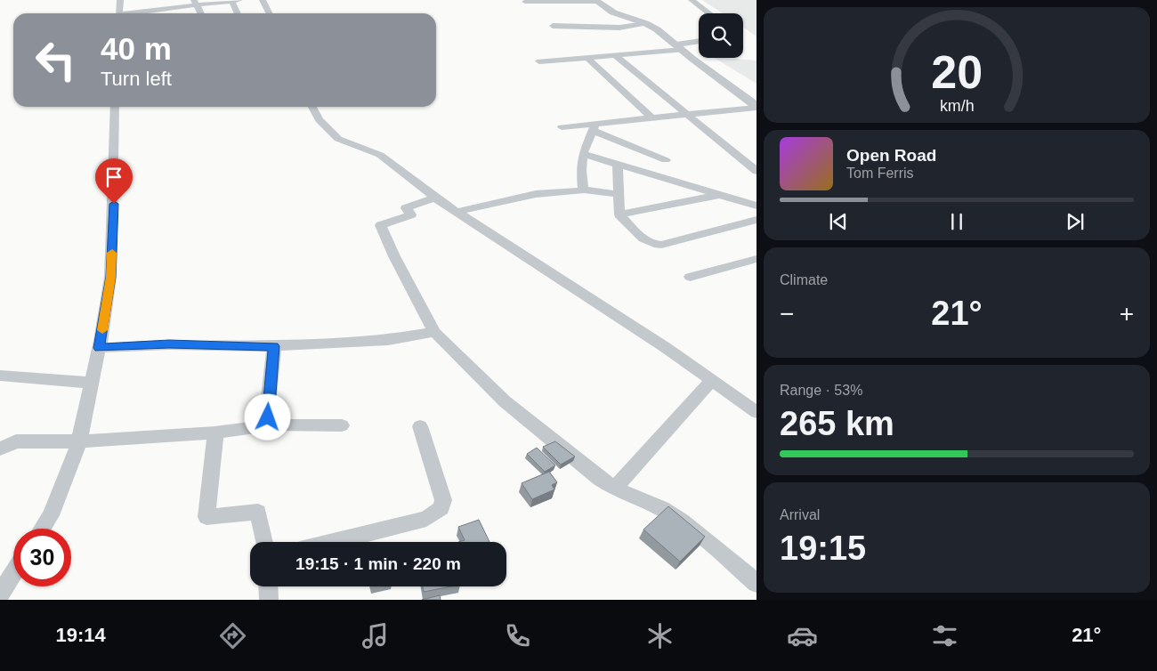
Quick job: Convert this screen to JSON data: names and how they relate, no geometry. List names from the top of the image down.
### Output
{
  "page": {
    "turn": ["40 m", "Turn left"],
    "song": ["Open Road", "Tom Ferris"],
    "tile": [
      "Climate",
      ["Range · 53%", "265 km"],
      ["Arrival", "19:15"]
    ],
    "heat": ["−", "21°", "+"],
    "limit": "30",
    "trip": "19:15 · 1 min · 220 m",
    "tabs": ["19:14", "21°"],
    "gauge": ["20", "km/h"]
  }
}
